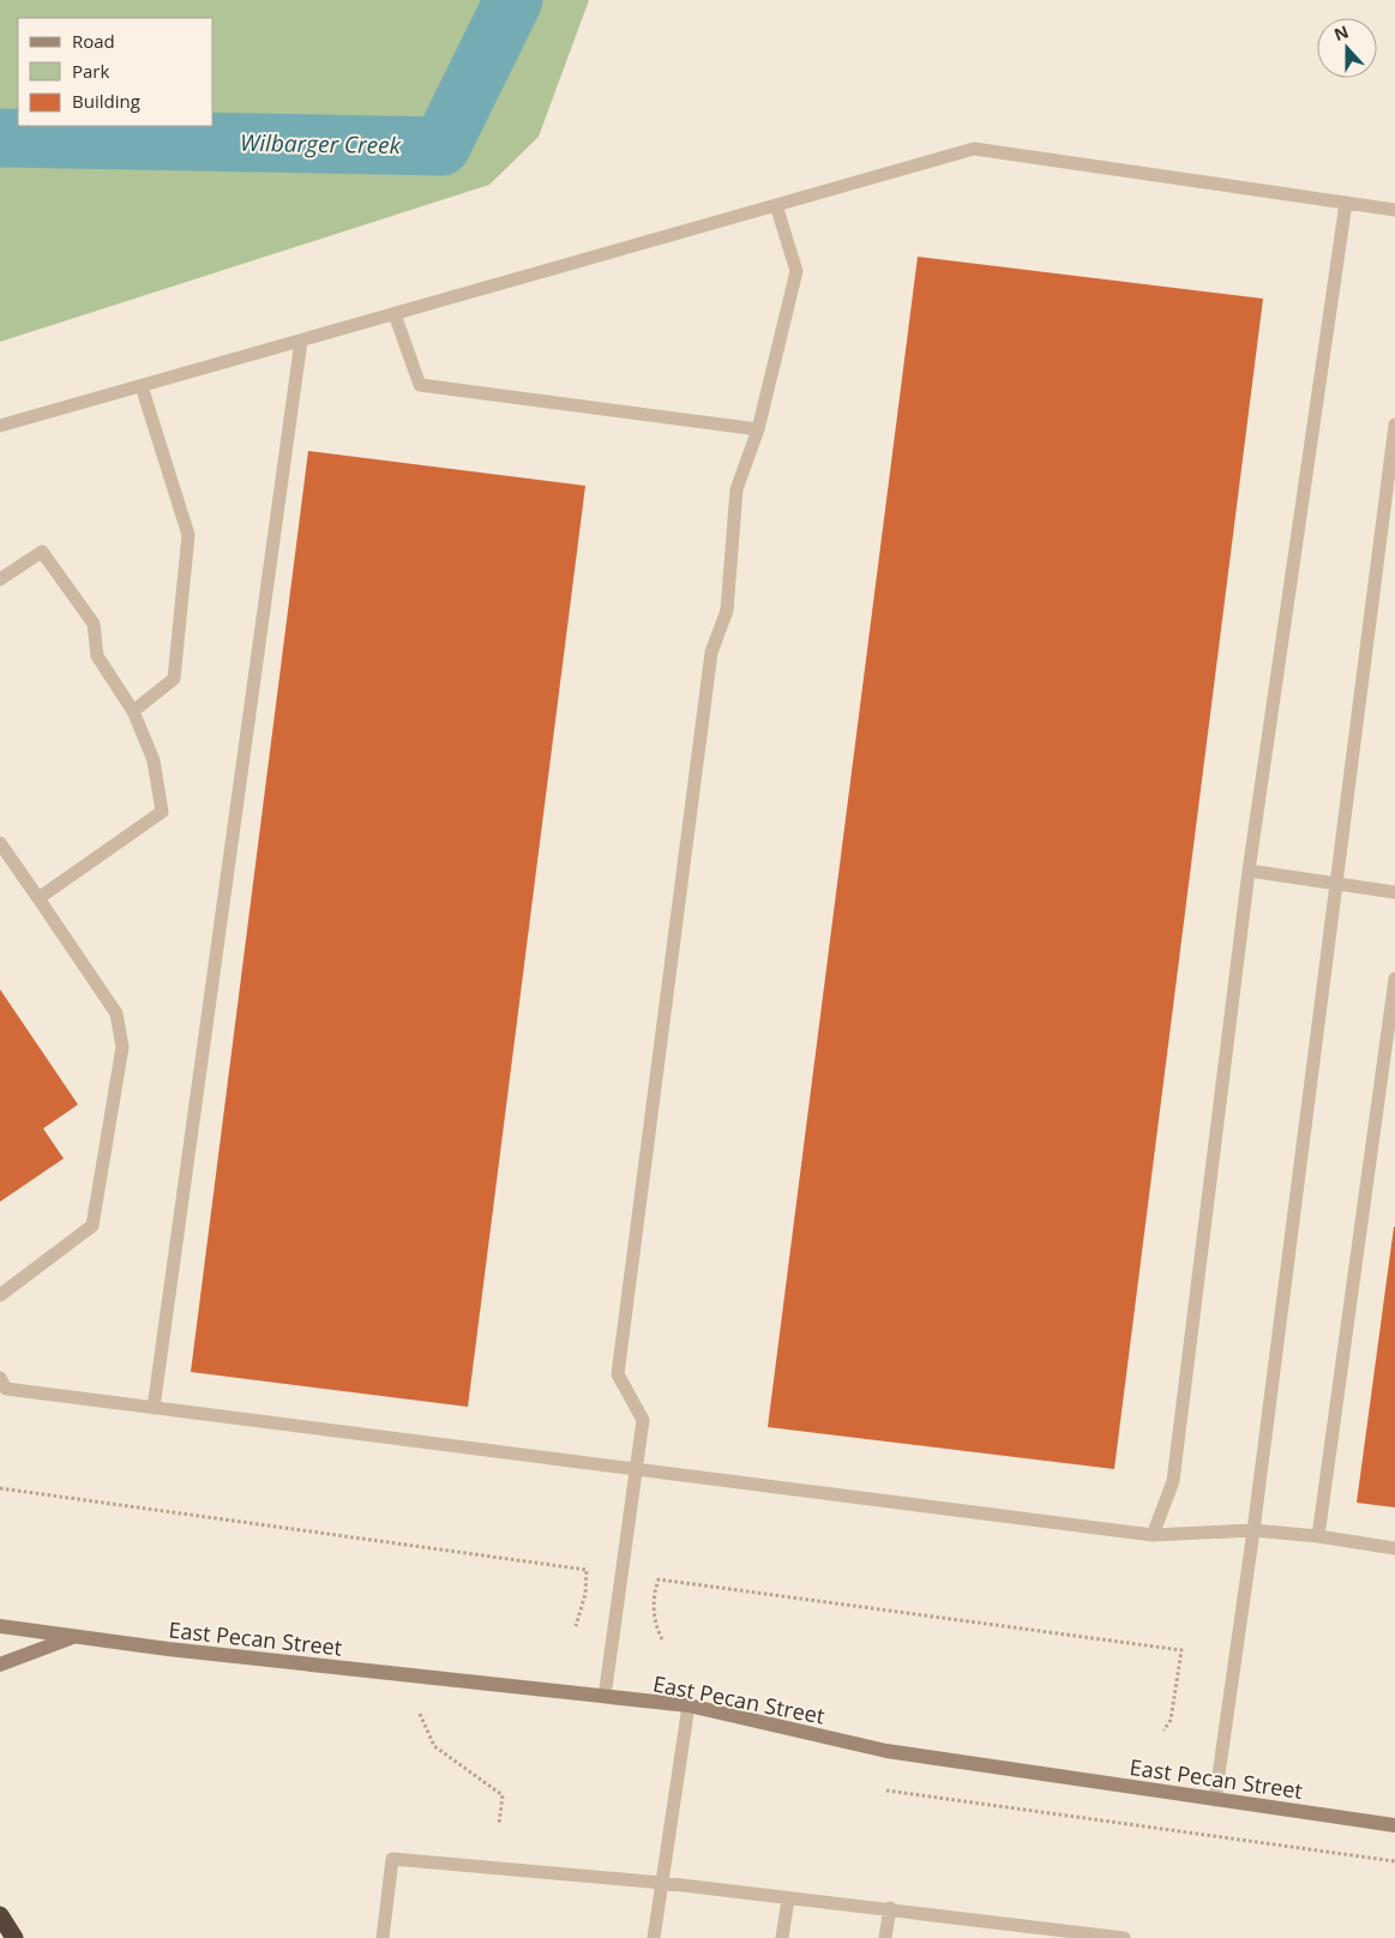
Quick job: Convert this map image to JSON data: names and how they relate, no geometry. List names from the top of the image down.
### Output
{
  "streets": {
    "street": ["East Pecan Street"]
  },
  "water": ["Wilbarger Creek"],
  "legend": ["Road", "Park", "Building"],
  "north": "top"
}
